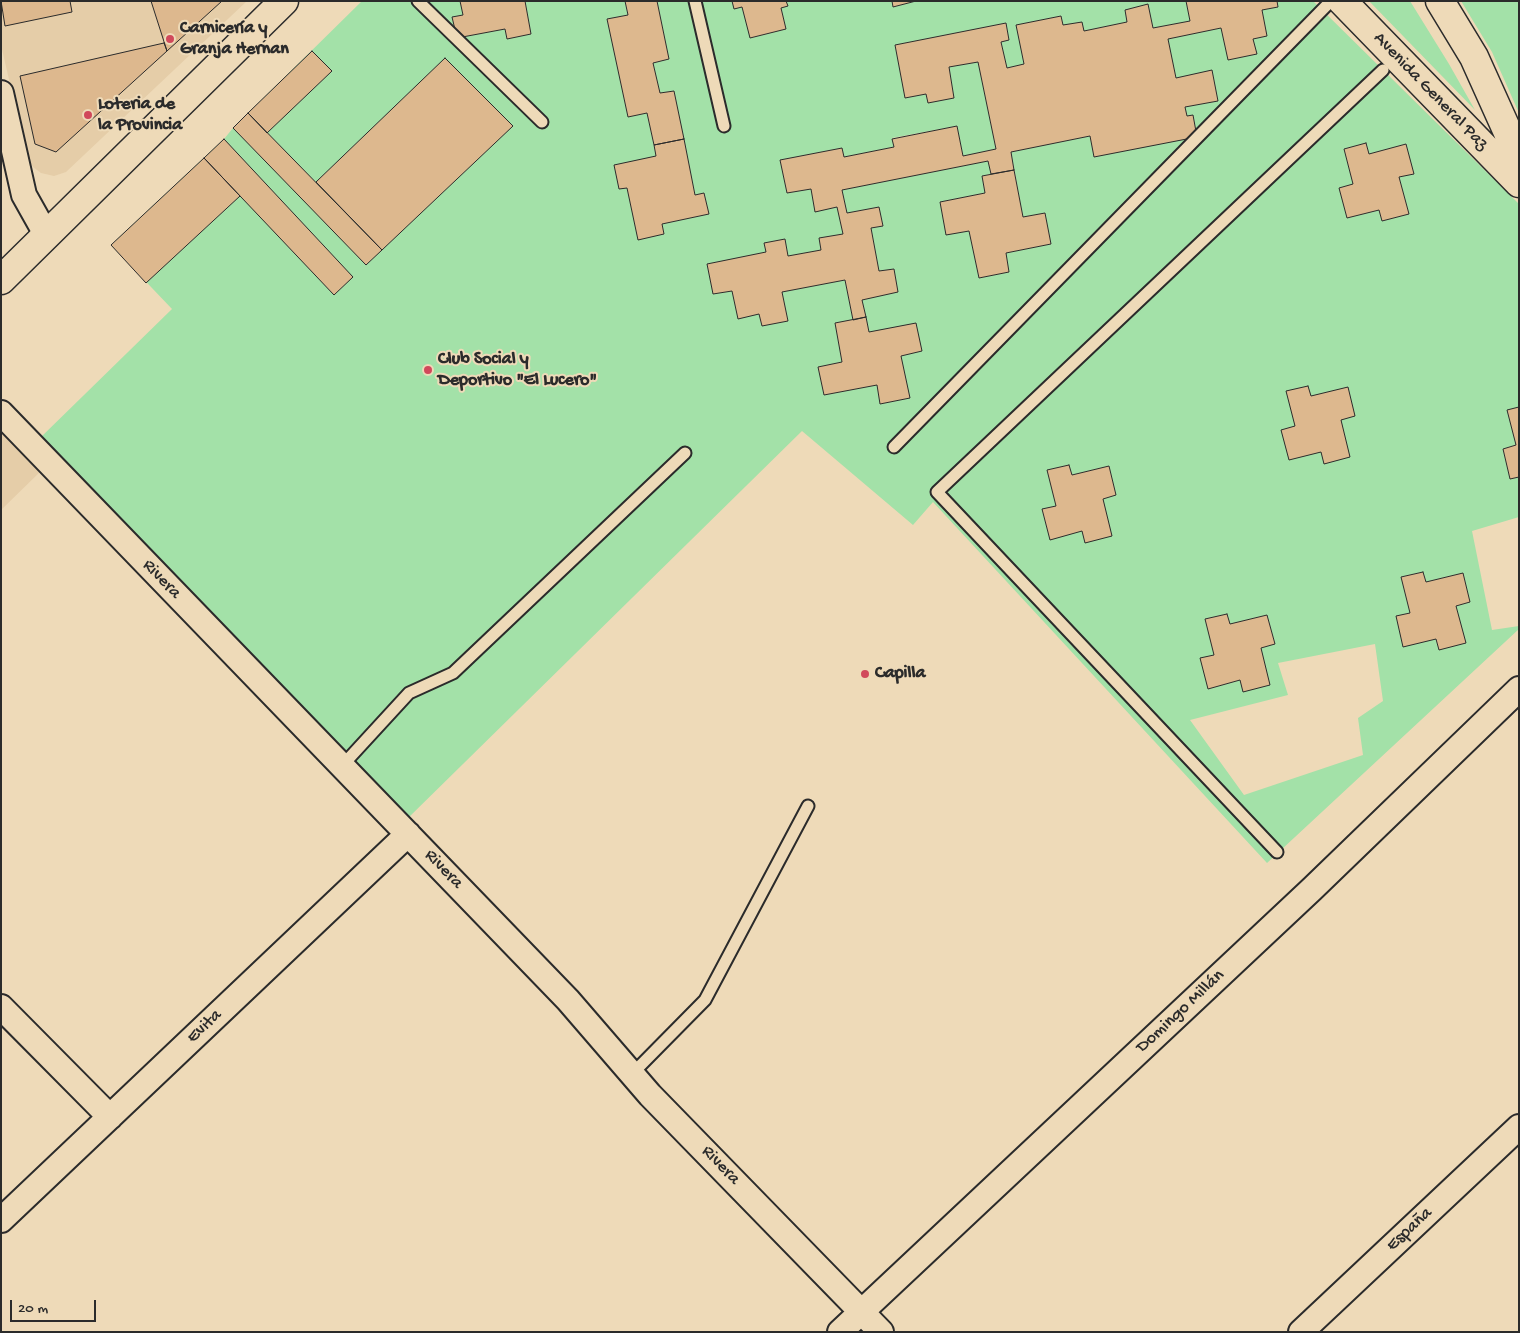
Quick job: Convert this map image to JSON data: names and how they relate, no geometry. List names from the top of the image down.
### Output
{
  "streets": {
    "street": [
      "Avenida General Paz",
      "Rivera",
      "Domingo Millán",
      "Evita",
      "España"
    ]
  },
  "crossings": [
    ["Rivera", "Domingo Millán"],
    ["Rivera", "Evita"]
  ],
  "places": [
    "Carnicería y Granja Hernan",
    "Loteria de la Provincia",
    "Club Social y Deportivo \"El Lucero\"",
    "Capilla"
  ],
  "scale_bar": "20 m"
}
